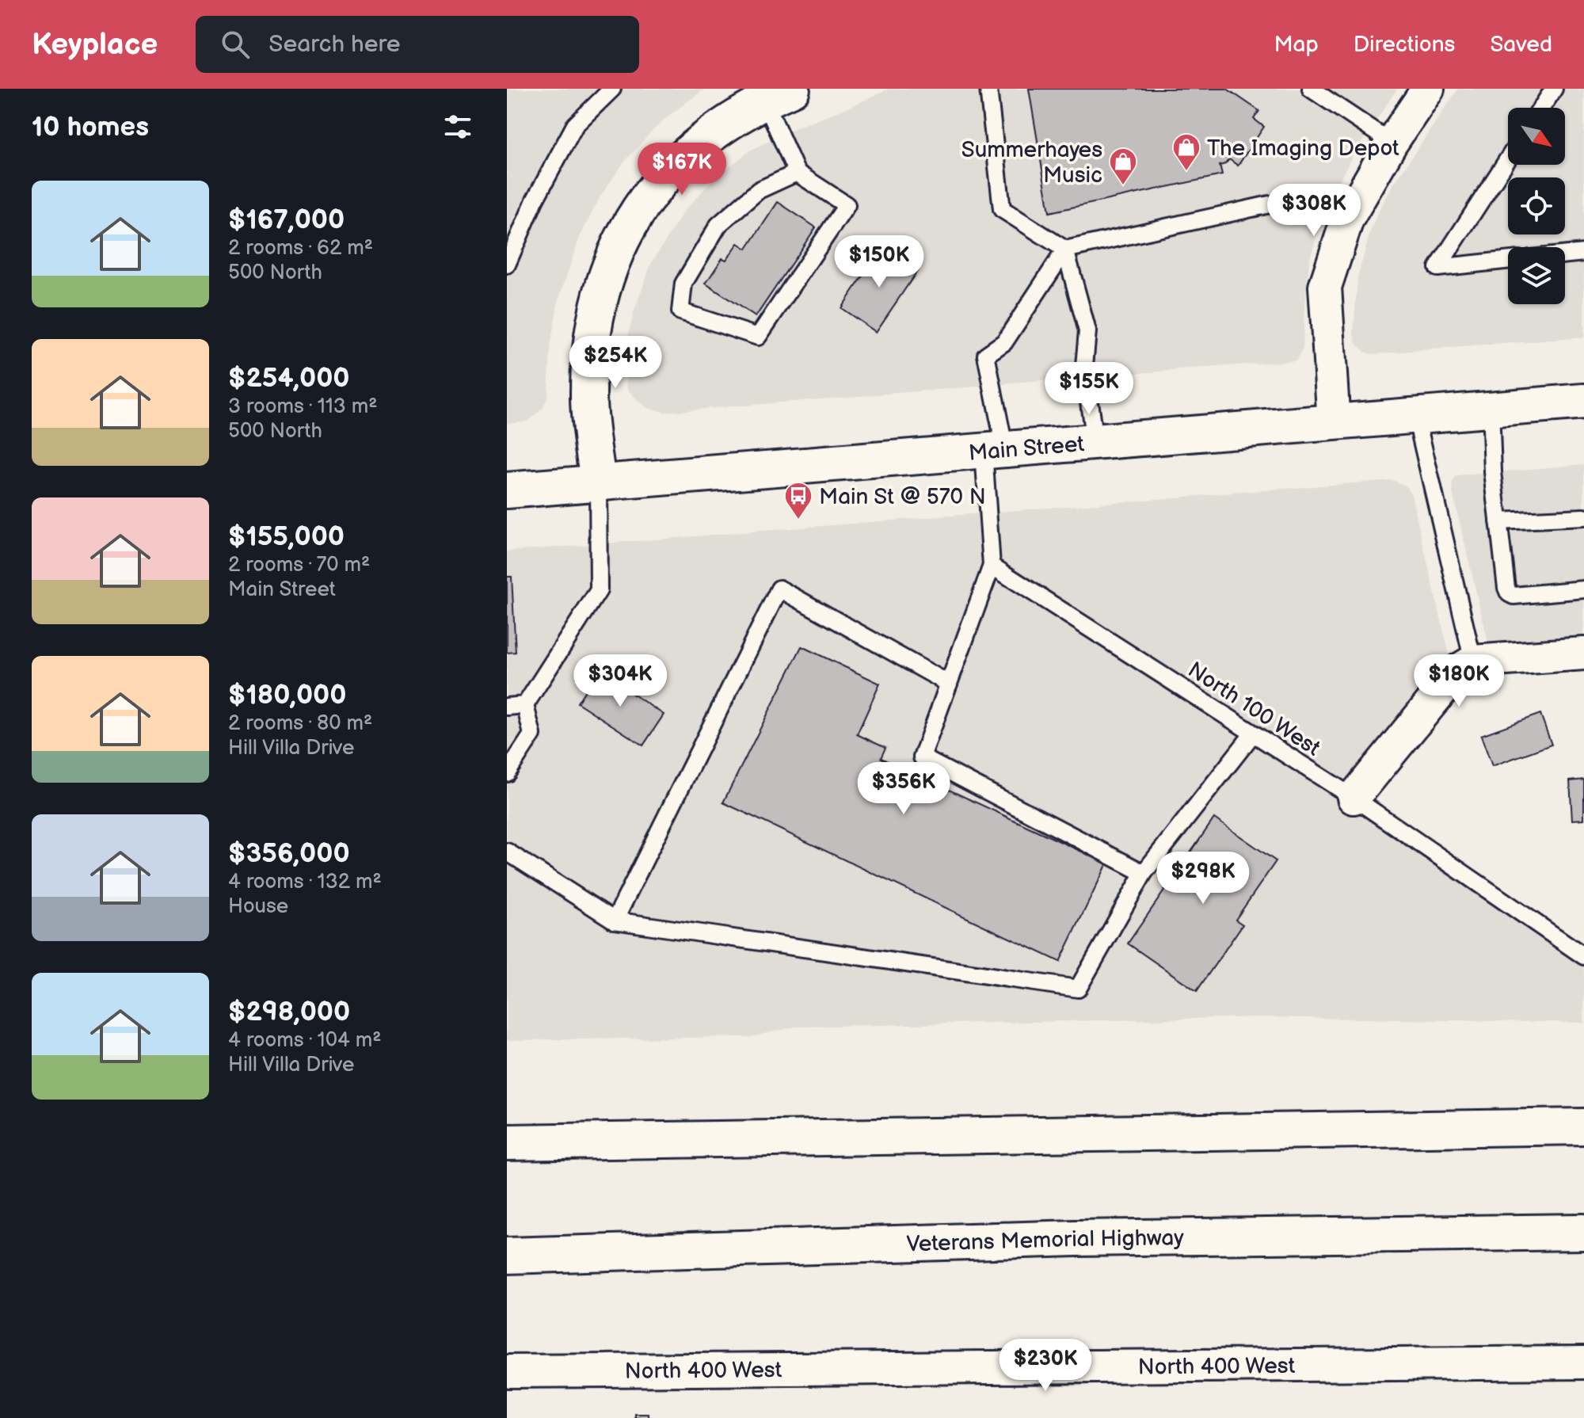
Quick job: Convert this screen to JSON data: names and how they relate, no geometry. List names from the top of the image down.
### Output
{
  "streets": {
    "main road": ["Main Street", "Veterans Memorial Highway"],
    "street": ["North 400 West"],
    "lane": ["North 100 West"]
  },
  "places": {
    "shop": ["The Imaging Depot", "Summerhayes Music"],
    "bus stop": ["Main St @ 570 N"]
  },
  "north": "bottom right",
  "page": {
    "header": "Keyplace",
    "search": "Search here",
    "nav": ["Map", "Directions", "Saved"],
    "heading": "10 homes",
    "price": [
      "$167K",
      "$308K",
      "$150K",
      "$254K",
      "$155K",
      "$304K",
      "$180K",
      "$356K",
      "$298K",
      "$230K"
    ],
    "list": [
      {
        "name": "$167,000",
        "note": "2 rooms · 62 m² · 500 North"
      },
      {
        "name": "$254,000",
        "note": "3 rooms · 113 m² · 500 North"
      },
      {
        "name": "$155,000",
        "note": "2 rooms · 70 m² · Main Street"
      },
      {
        "name": "$180,000",
        "note": "2 rooms · 80 m² · Hill Villa Drive"
      },
      {
        "name": "$356,000",
        "note": "4 rooms · 132 m² · House"
      },
      {
        "name": "$298,000",
        "note": "4 rooms · 104 m² · Hill Villa Drive"
      }
    ]
  }
}
